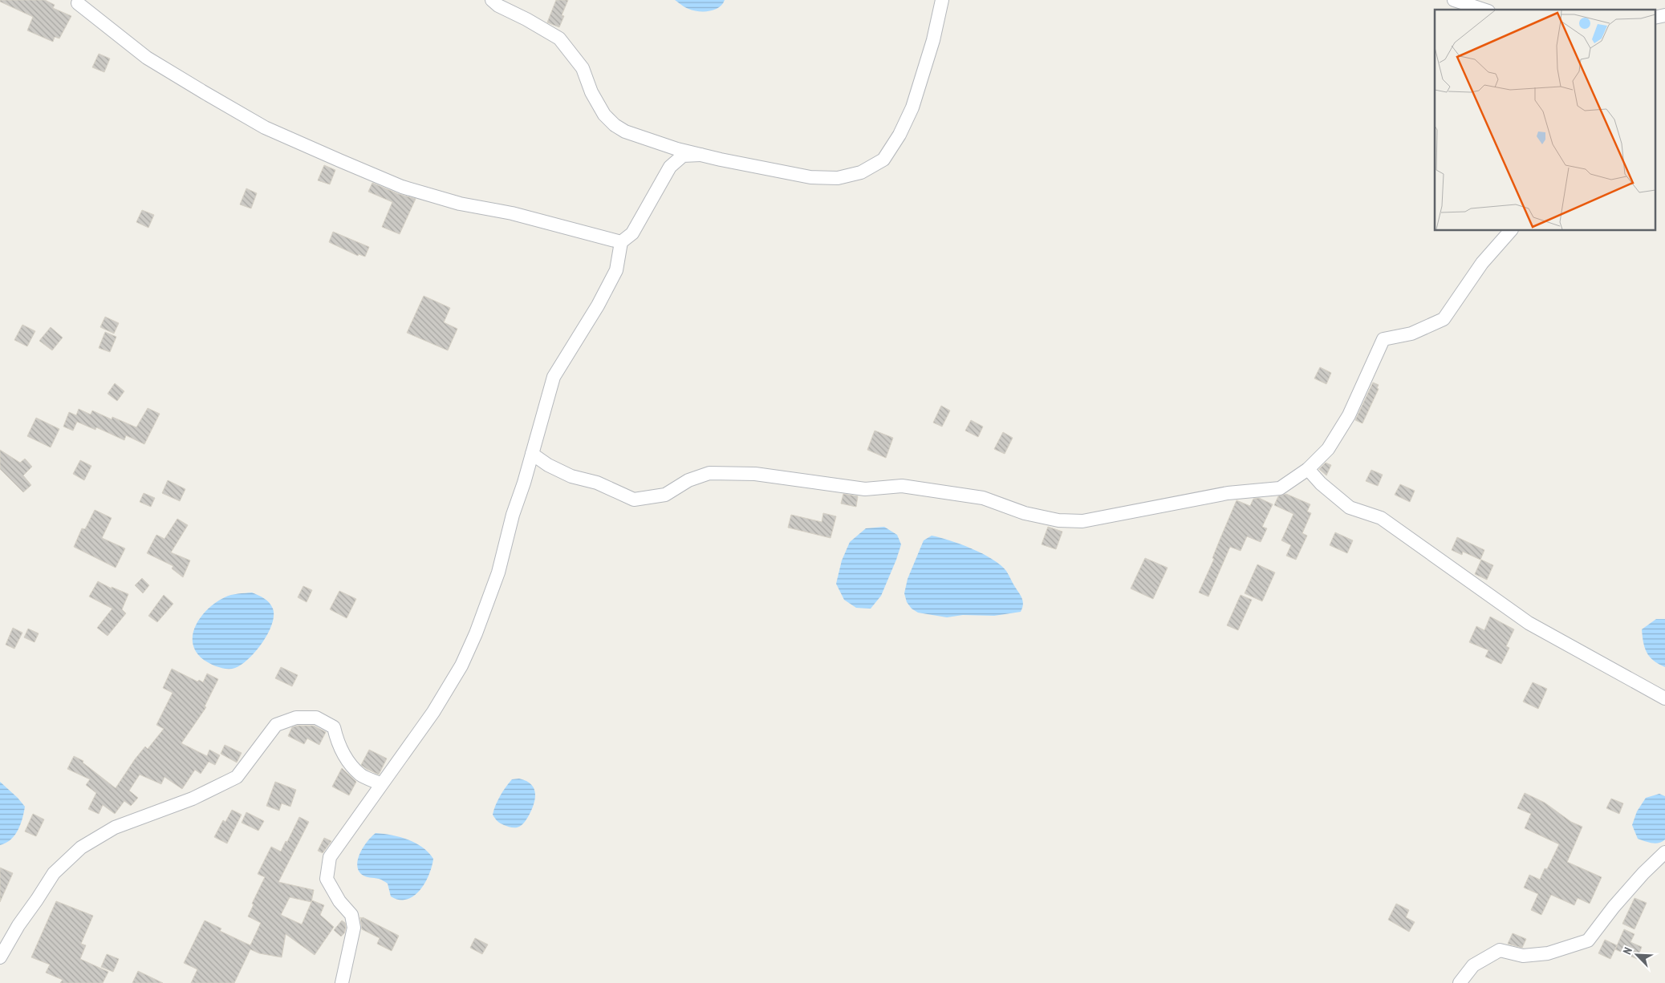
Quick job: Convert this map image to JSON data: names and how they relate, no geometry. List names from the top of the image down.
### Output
{
  "north": "top left"
}
